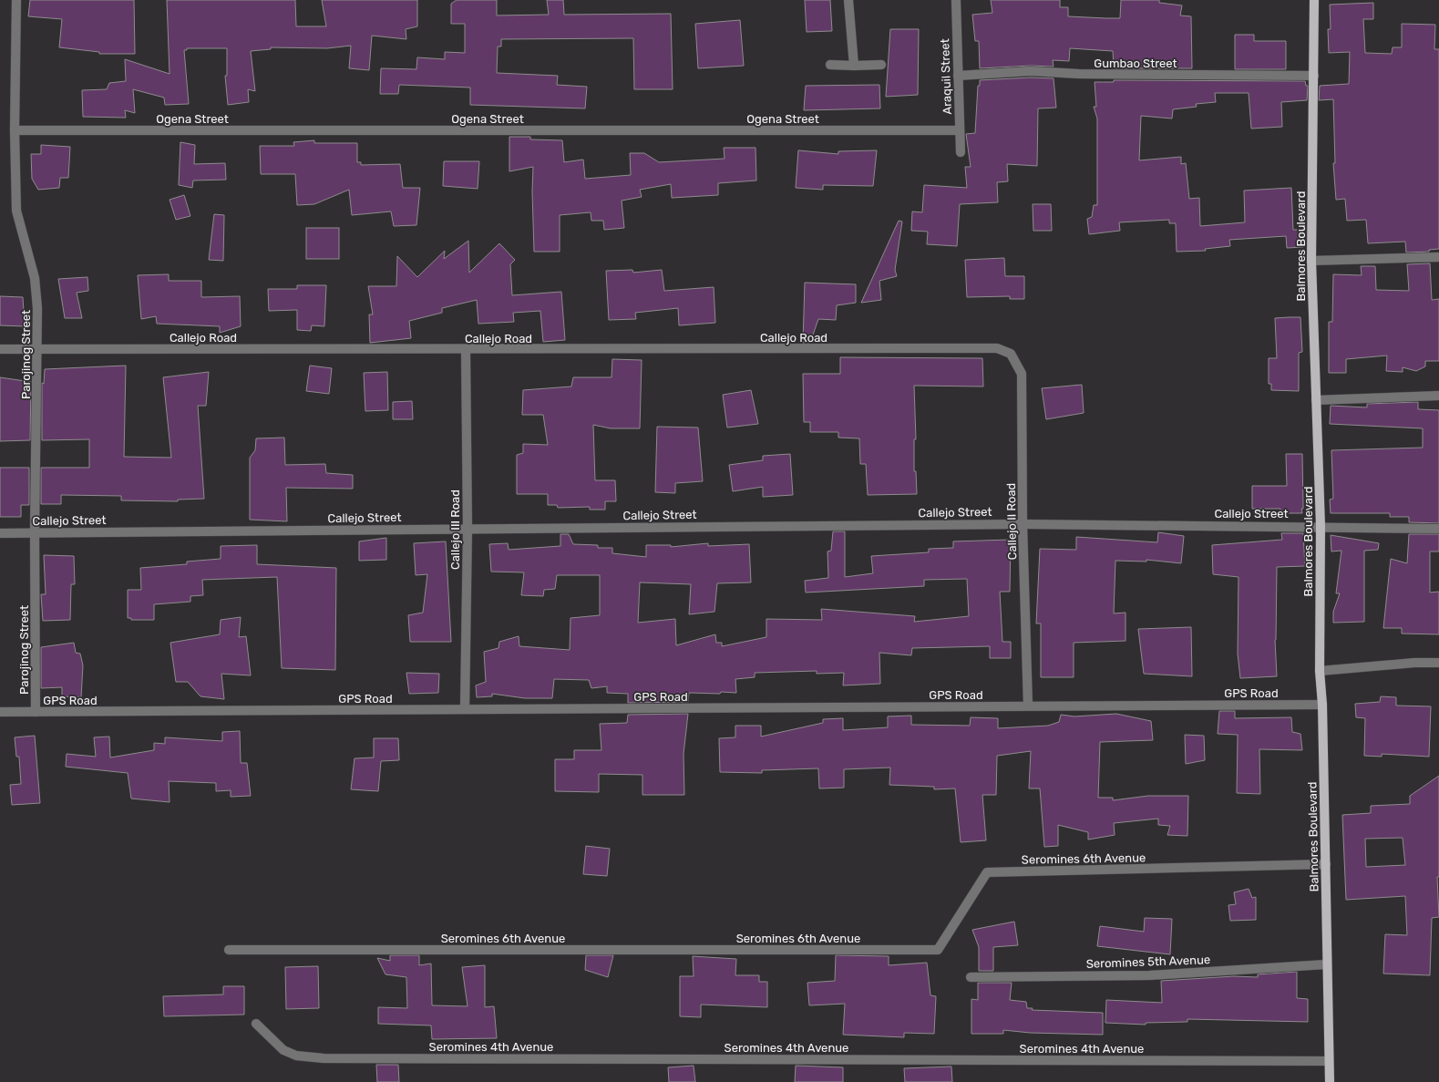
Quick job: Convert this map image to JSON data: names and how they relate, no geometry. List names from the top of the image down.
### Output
{
  "streets": {
    "main road": ["Balmores Boulevard"],
    "street": [
      "Gumbao Street",
      "Araquil Street",
      "Ogena Street",
      "Callejo Road",
      "Parojinog Street",
      "Callejo Street",
      "Callejo II Road",
      "Callejo III Road",
      "GPS Road",
      "Seromines 6th Avenue",
      "Seromines 5th Avenue",
      "Seromines 4th Avenue"
    ]
  },
  "crossings": [
    ["Gumbao Street", "Araquil Street"],
    ["Gumbao Street", "Balmores Boulevard"],
    ["Araquil Street", "Ogena Street"],
    ["Ogena Street", "Parojinog Street"],
    ["Balmores Boulevard", "Callejo Street"],
    ["Balmores Boulevard", "GPS Road"],
    ["Balmores Boulevard", "Seromines 6th Avenue"],
    ["Balmores Boulevard", "Seromines 5th Avenue"],
    ["Balmores Boulevard", "Seromines 4th Avenue"],
    ["Callejo Road", "Parojinog Street"],
    ["Callejo Road", "Callejo II Road"],
    ["Callejo Road", "Callejo III Road"],
    ["Parojinog Street", "Callejo Street"],
    ["Parojinog Street", "GPS Road"],
    ["Callejo Street", "Callejo II Road"],
    ["Callejo Street", "Callejo III Road"],
    ["Callejo II Road", "GPS Road"],
    ["Callejo III Road", "GPS Road"]
  ]
}
